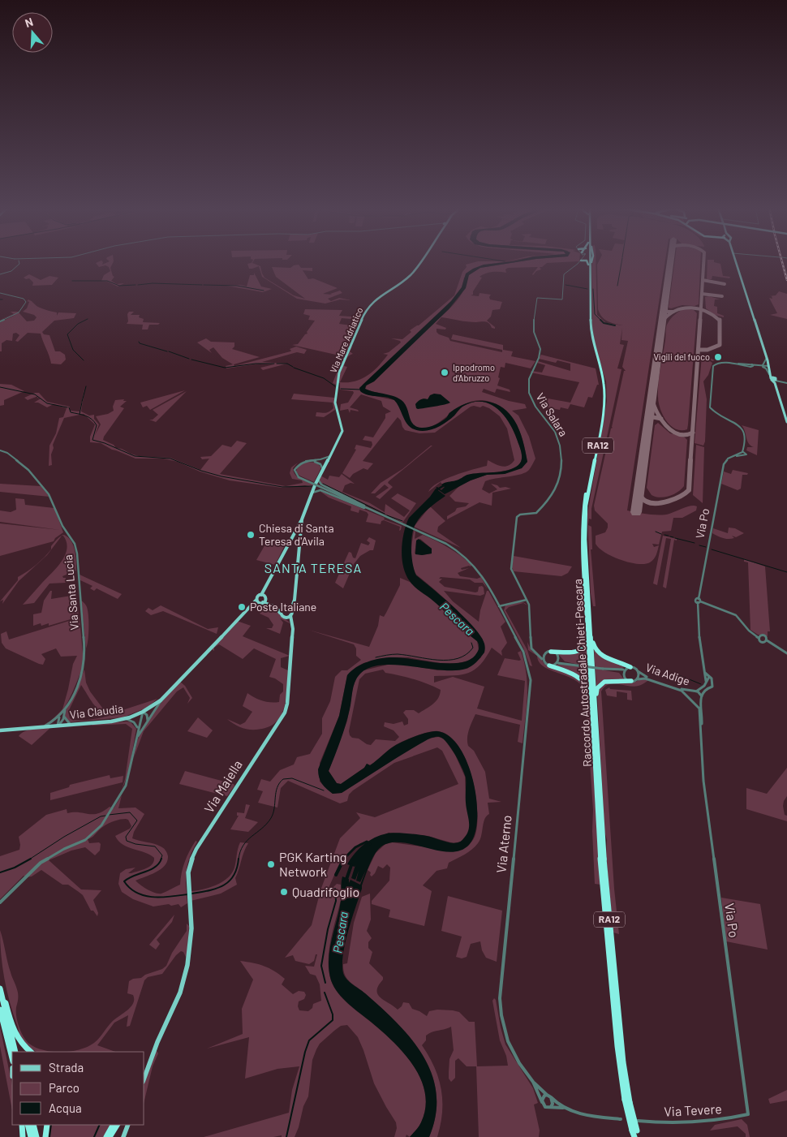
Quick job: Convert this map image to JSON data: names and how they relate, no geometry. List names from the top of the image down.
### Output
{
  "streets": {
    "highway": ["RA12", "Raccordo Autostradale Chieti-Pescara"],
    "main road": ["Via Mare Adriatico", "Via Claudia", "Via Maiella"],
    "street": [
      "Via Salara",
      "Via Po",
      "Via Santa Lucia",
      "Via Adige",
      "Via Aterno",
      "Via Tevere"
    ]
  },
  "crossings": [
    ["Via Po", "Via Adige"],
    ["Via Po", "Via Tevere"],
    ["Via Santa Lucia", "Via Claudia"]
  ],
  "districts": ["SANTA TERESA"],
  "water": ["Pescara"],
  "places": [
    "Vigili del fuoco",
    "Ippodromo d'Abruzzo",
    "Chiesa di Santa Teresa d'Avila",
    "Poste Italiane",
    "PGK Karting Network",
    "Quadrifoglio"
  ],
  "legend": ["Strada", "Parco", "Acqua"],
  "north": "top"
}
